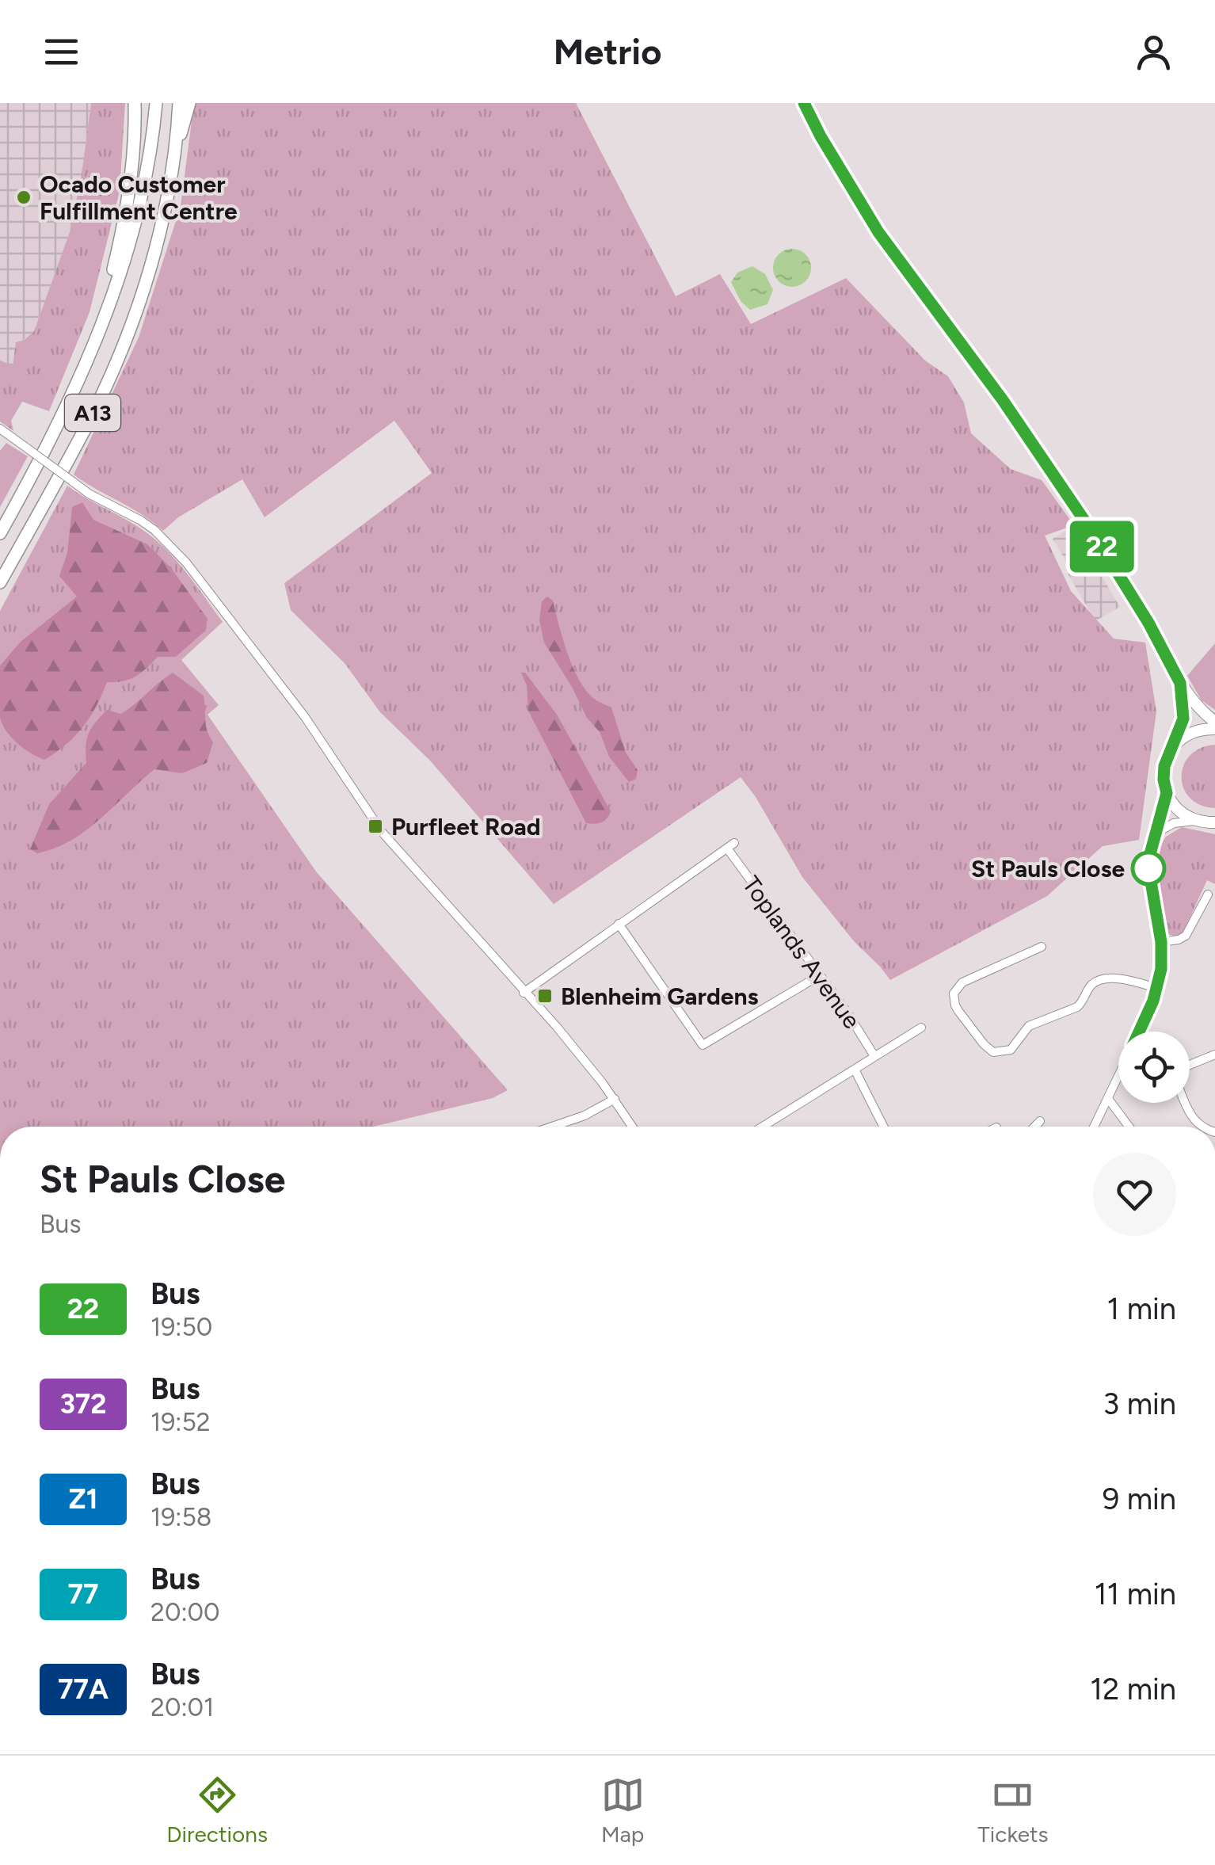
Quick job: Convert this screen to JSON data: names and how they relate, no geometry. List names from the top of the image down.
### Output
{
  "streets": {
    "highway": ["A13"],
    "street": ["Toplands Avenue"]
  },
  "places": {
    "other": ["Ocado Customer Fulfillment Centre", "St Pauls Close"],
    "transit": ["Purfleet Road", "Blenheim Gardens"]
  },
  "lines": ["bus line 22"],
  "page": {
    "header": "Metrio",
    "on_map": "22",
    "heading": ["St Pauls Close", "Bus"],
    "list": [
      {
        "mark": "22",
        "name": "Bus",
        "note": "19:50",
        "value": "1 min"
      },
      {
        "mark": "372",
        "name": "Bus",
        "note": "19:52",
        "value": "3 min"
      },
      {
        "mark": "Z1",
        "name": "Bus",
        "note": "19:58",
        "value": "9 min"
      },
      {
        "mark": "77",
        "name": "Bus",
        "note": "20:00",
        "value": "11 min"
      },
      {
        "mark": "77A",
        "name": "Bus",
        "note": "20:01",
        "value": "12 min"
      }
    ],
    "tabs": ["Directions", "Map", "Tickets"]
  }
}
